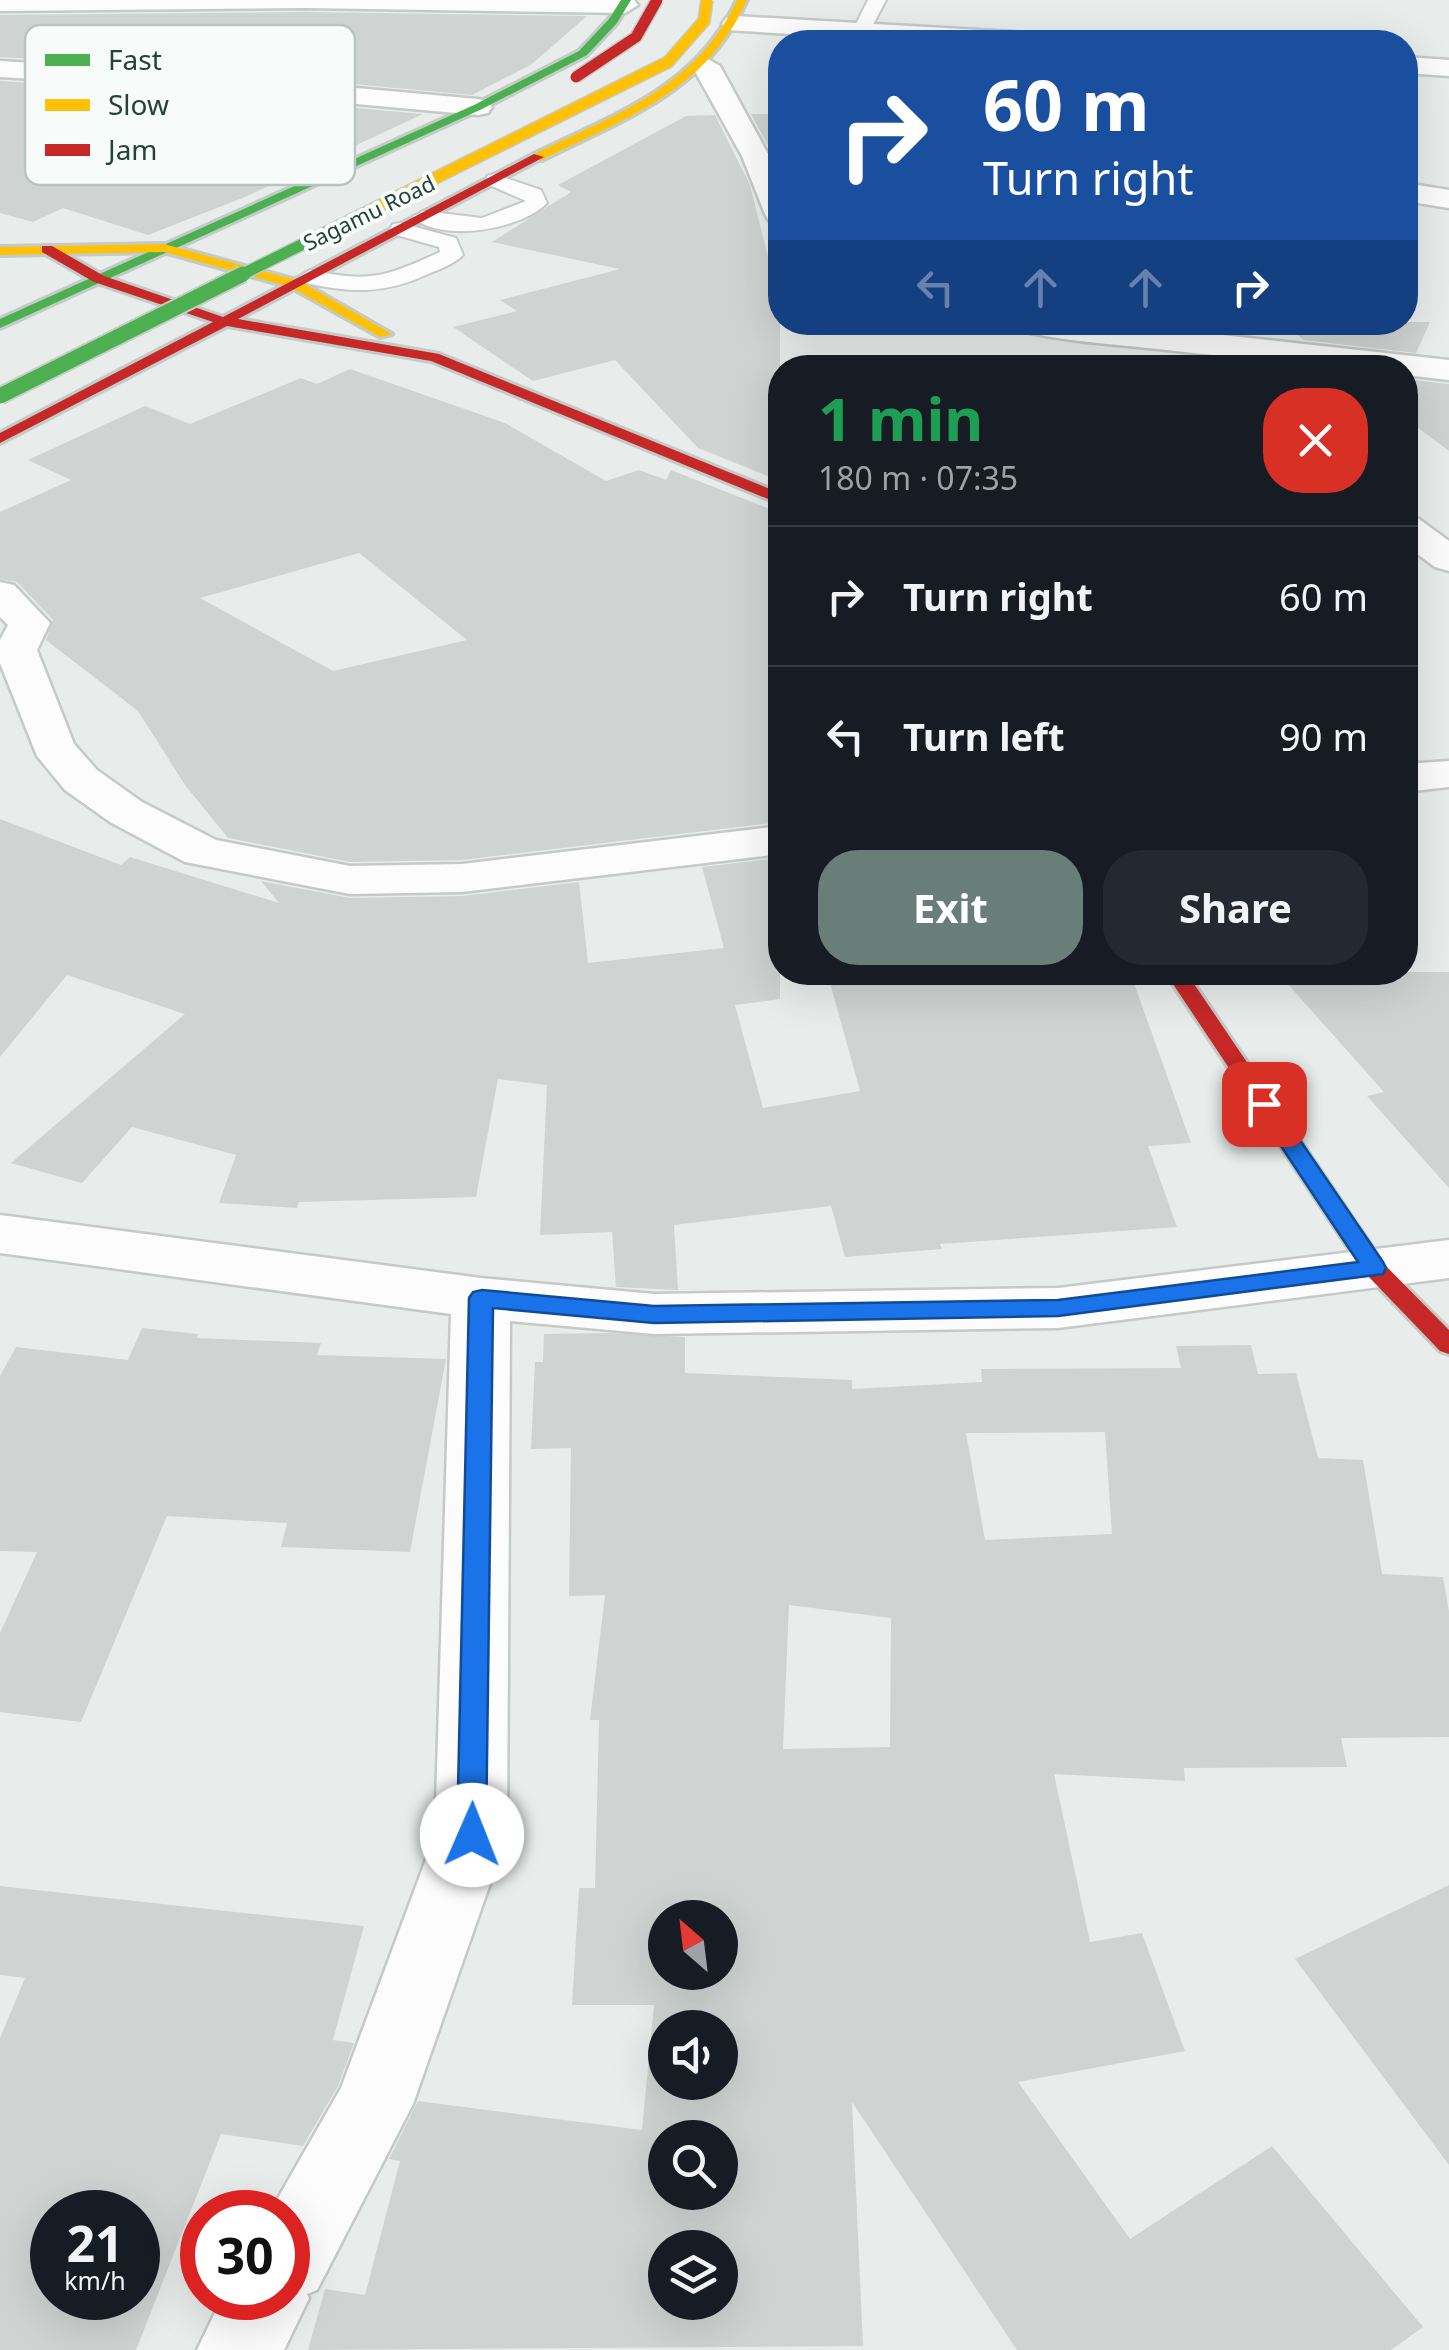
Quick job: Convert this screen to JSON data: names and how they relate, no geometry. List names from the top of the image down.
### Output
{
  "streets": {
    "main road": ["Sagamu Road"]
  },
  "legend": ["Fast", "Slow", "Jam"],
  "north": "top left",
  "page": {
    "turn": ["60 m", "Turn right"],
    "heading": ["1 min", "180 m · 07:35"],
    "list": [
      {
        "name": "Turn right",
        "value": "60 m"
      },
      {
        "name": "Turn left",
        "value": "90 m"
      }
    ],
    "buttons": ["Exit", "Share"],
    "speed": "21 km/h",
    "limit": "30"
  }
}
